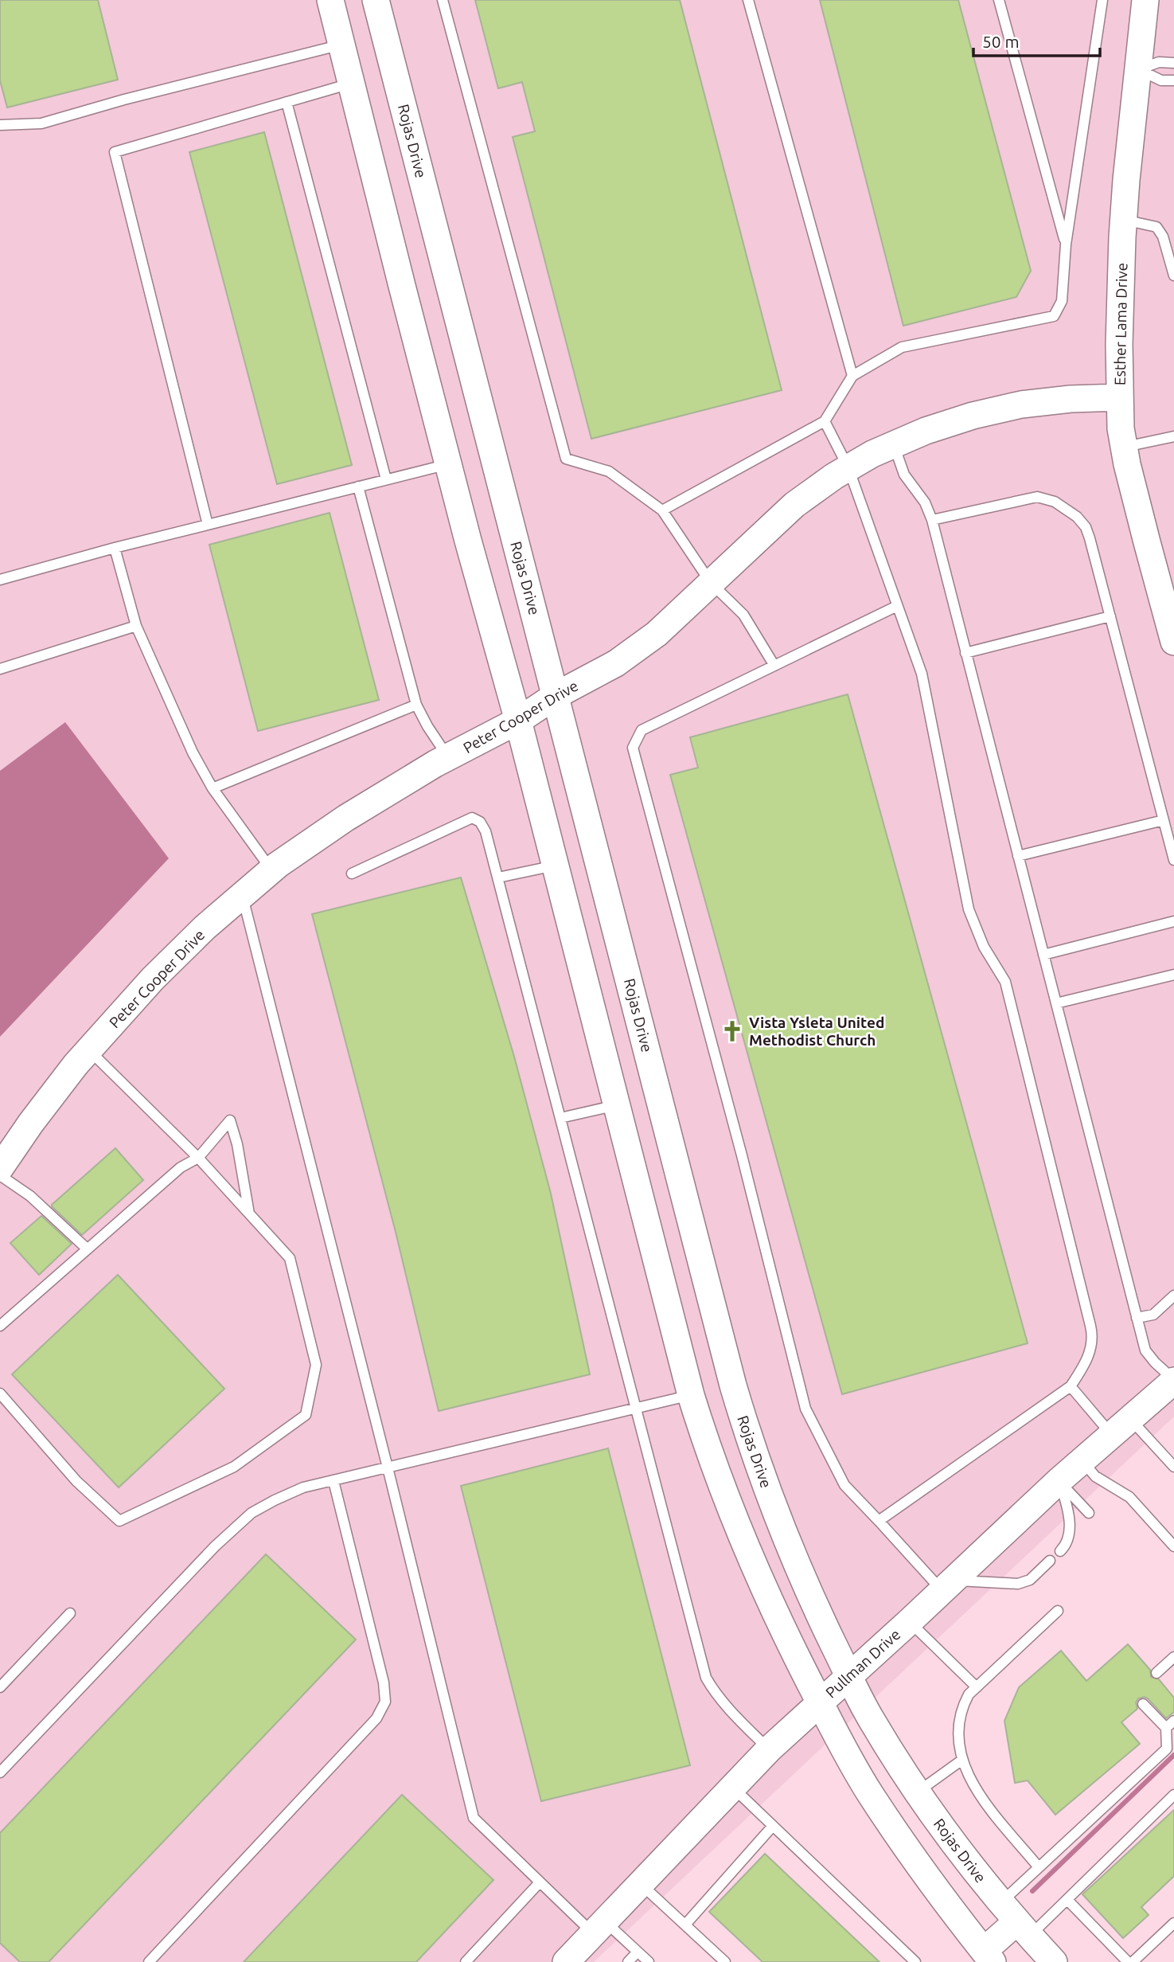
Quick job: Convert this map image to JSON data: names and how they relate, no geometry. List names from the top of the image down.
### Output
{
  "streets": {
    "main road": [
      "Rojas Drive",
      "Esther Lama Drive",
      "Peter Cooper Drive",
      "Pullman Drive"
    ]
  },
  "crossings": [
    ["Rojas Drive", "Peter Cooper Drive"],
    ["Rojas Drive", "Pullman Drive"],
    ["Esther Lama Drive", "Peter Cooper Drive"]
  ],
  "places": {
    "church": ["Vista Ysleta United Methodist Church"]
  },
  "scale_bar": "50 m"
}
